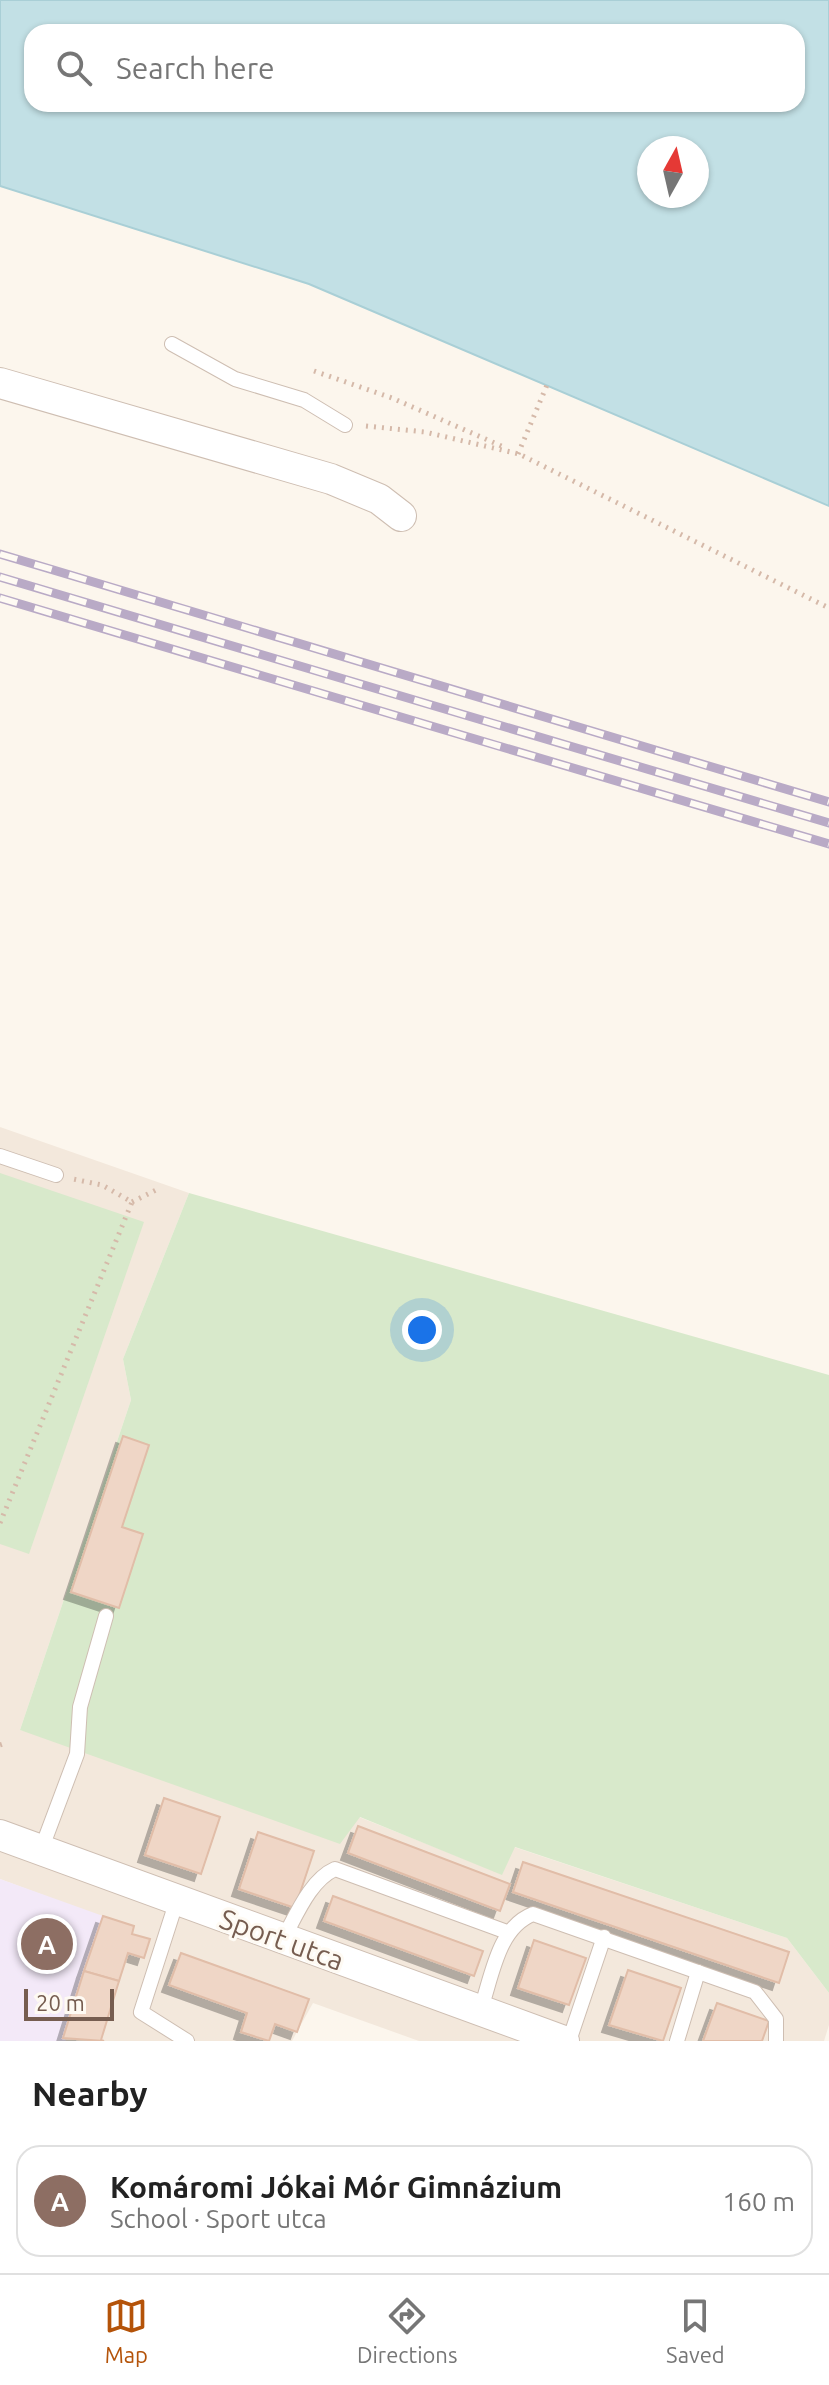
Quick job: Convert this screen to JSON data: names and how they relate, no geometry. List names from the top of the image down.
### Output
{
  "streets": {
    "street": ["Sport utca"]
  },
  "scale_bar": "20 m",
  "north": "top",
  "page": {
    "search": "Search here",
    "pins": "A",
    "scale": "20 m",
    "heading": "Nearby",
    "list": [
      {
        "mark": "A",
        "name": "Komáromi Jókai Mór Gimnázium",
        "note": "School · Sport utca",
        "value": "160 m"
      }
    ],
    "nav": ["Map", "Directions", "Saved"]
  }
}
